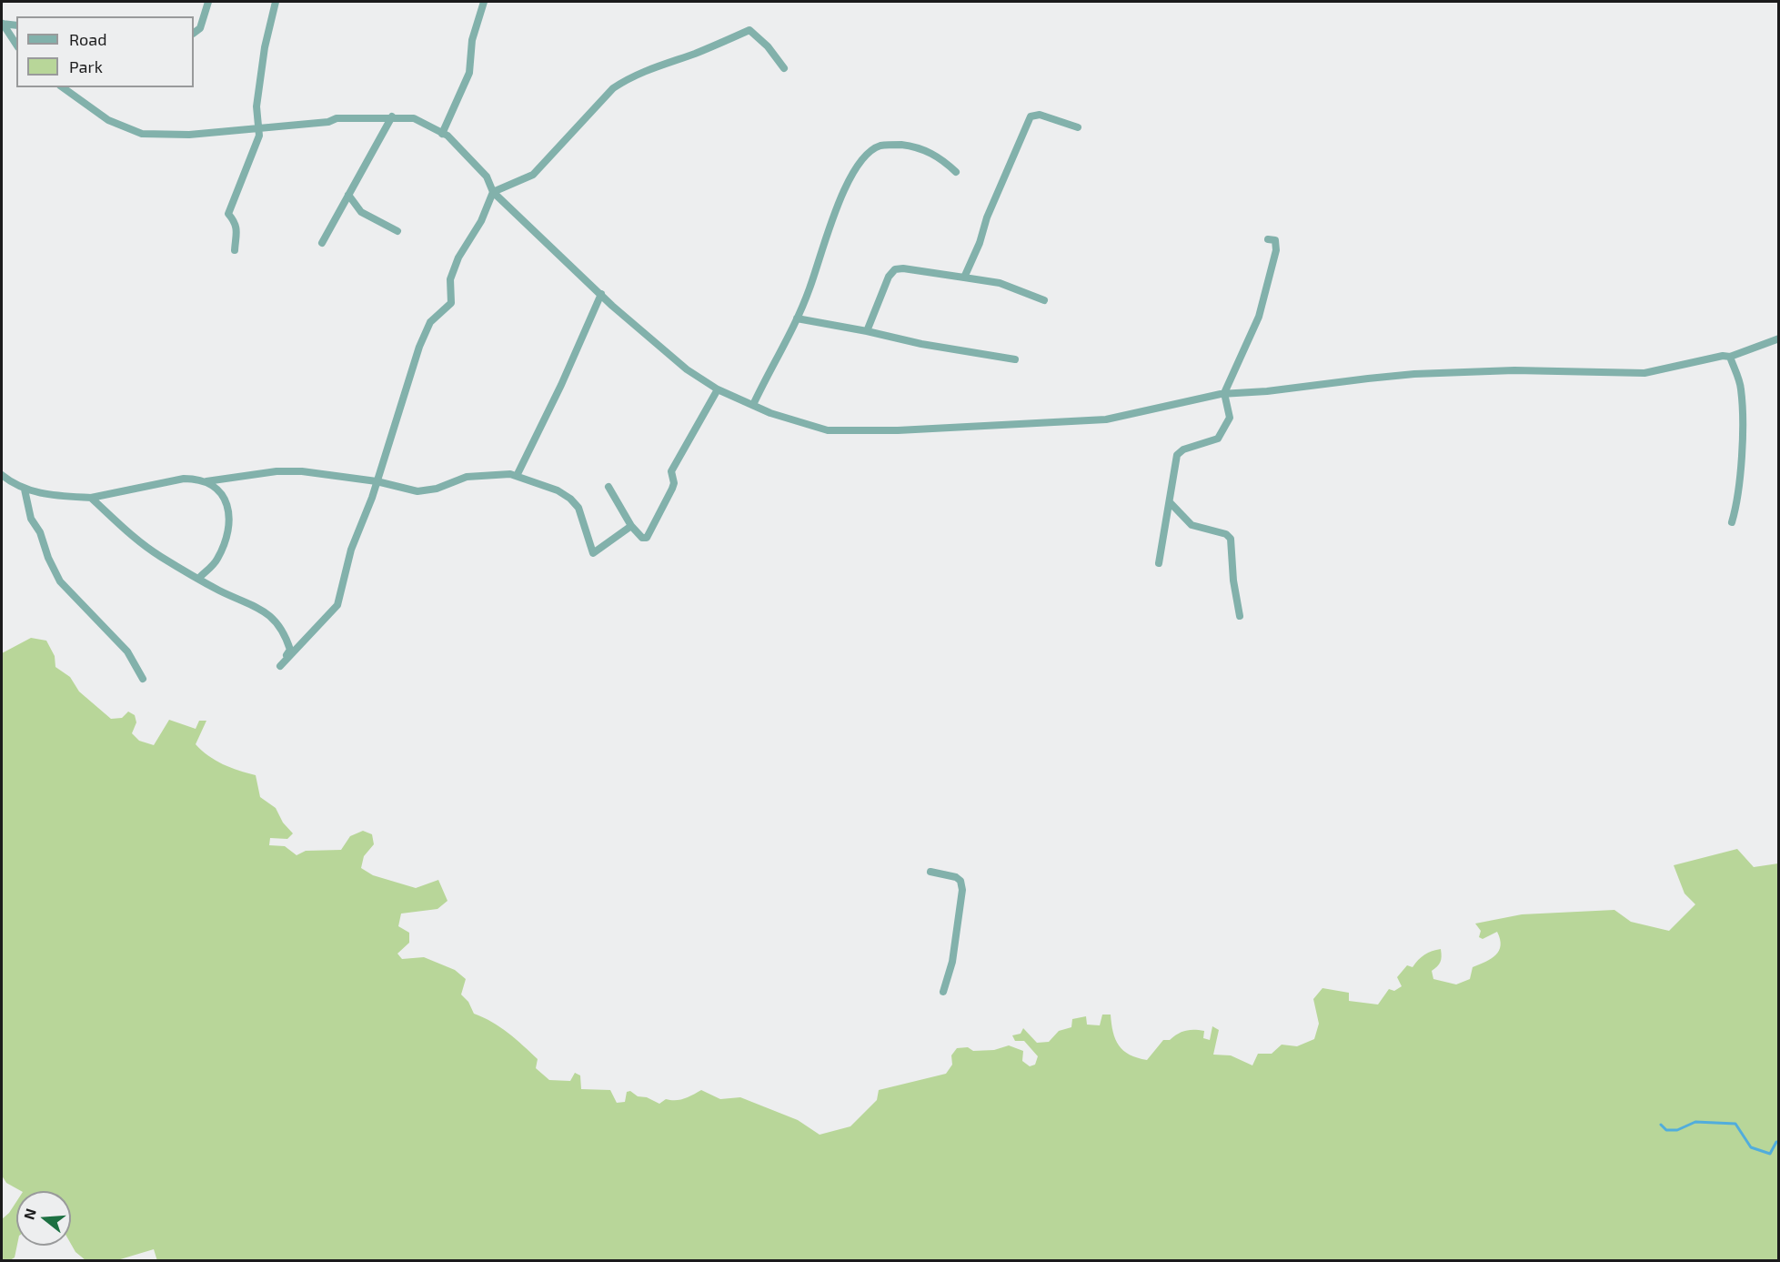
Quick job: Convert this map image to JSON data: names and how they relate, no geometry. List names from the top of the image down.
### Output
{
  "legend": ["Road", "Park"],
  "north": "left"
}
